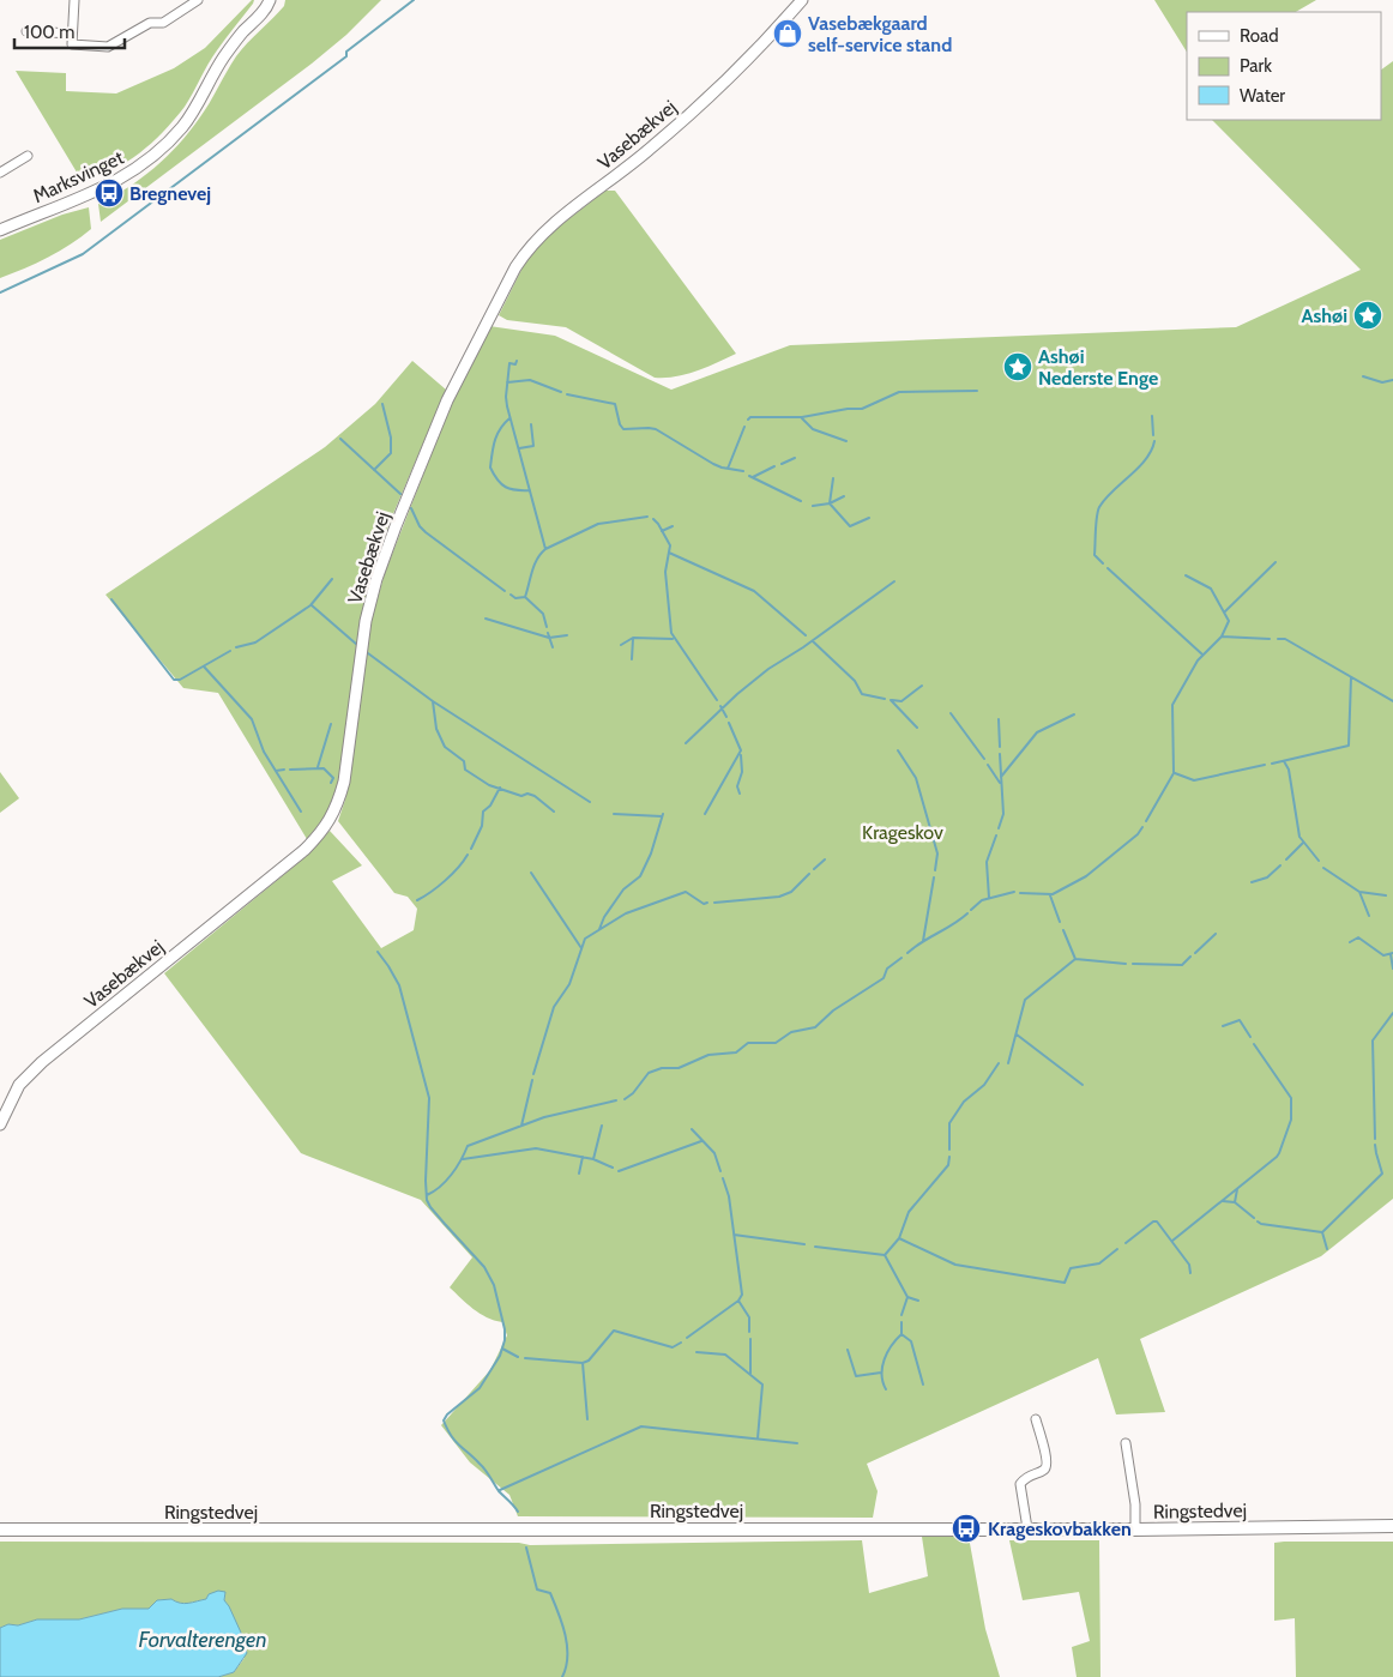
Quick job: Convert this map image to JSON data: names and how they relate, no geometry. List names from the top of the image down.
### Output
{
  "streets": {
    "main road": ["Ringstedvej"],
    "street": ["Vasebækvej", "Marksvinget"]
  },
  "water": ["Forvalterengen"],
  "parks": ["Krageskov"],
  "places": {
    "shop": ["Vasebækgaard self-service stand"],
    "bus stop": ["Bregnevej", "Krageskovbakken"],
    "place": ["Ashøi", "Ashøi Nederste Enge"]
  },
  "legend": ["Road", "Park", "Water"],
  "scale_bar": "100 m"
}
